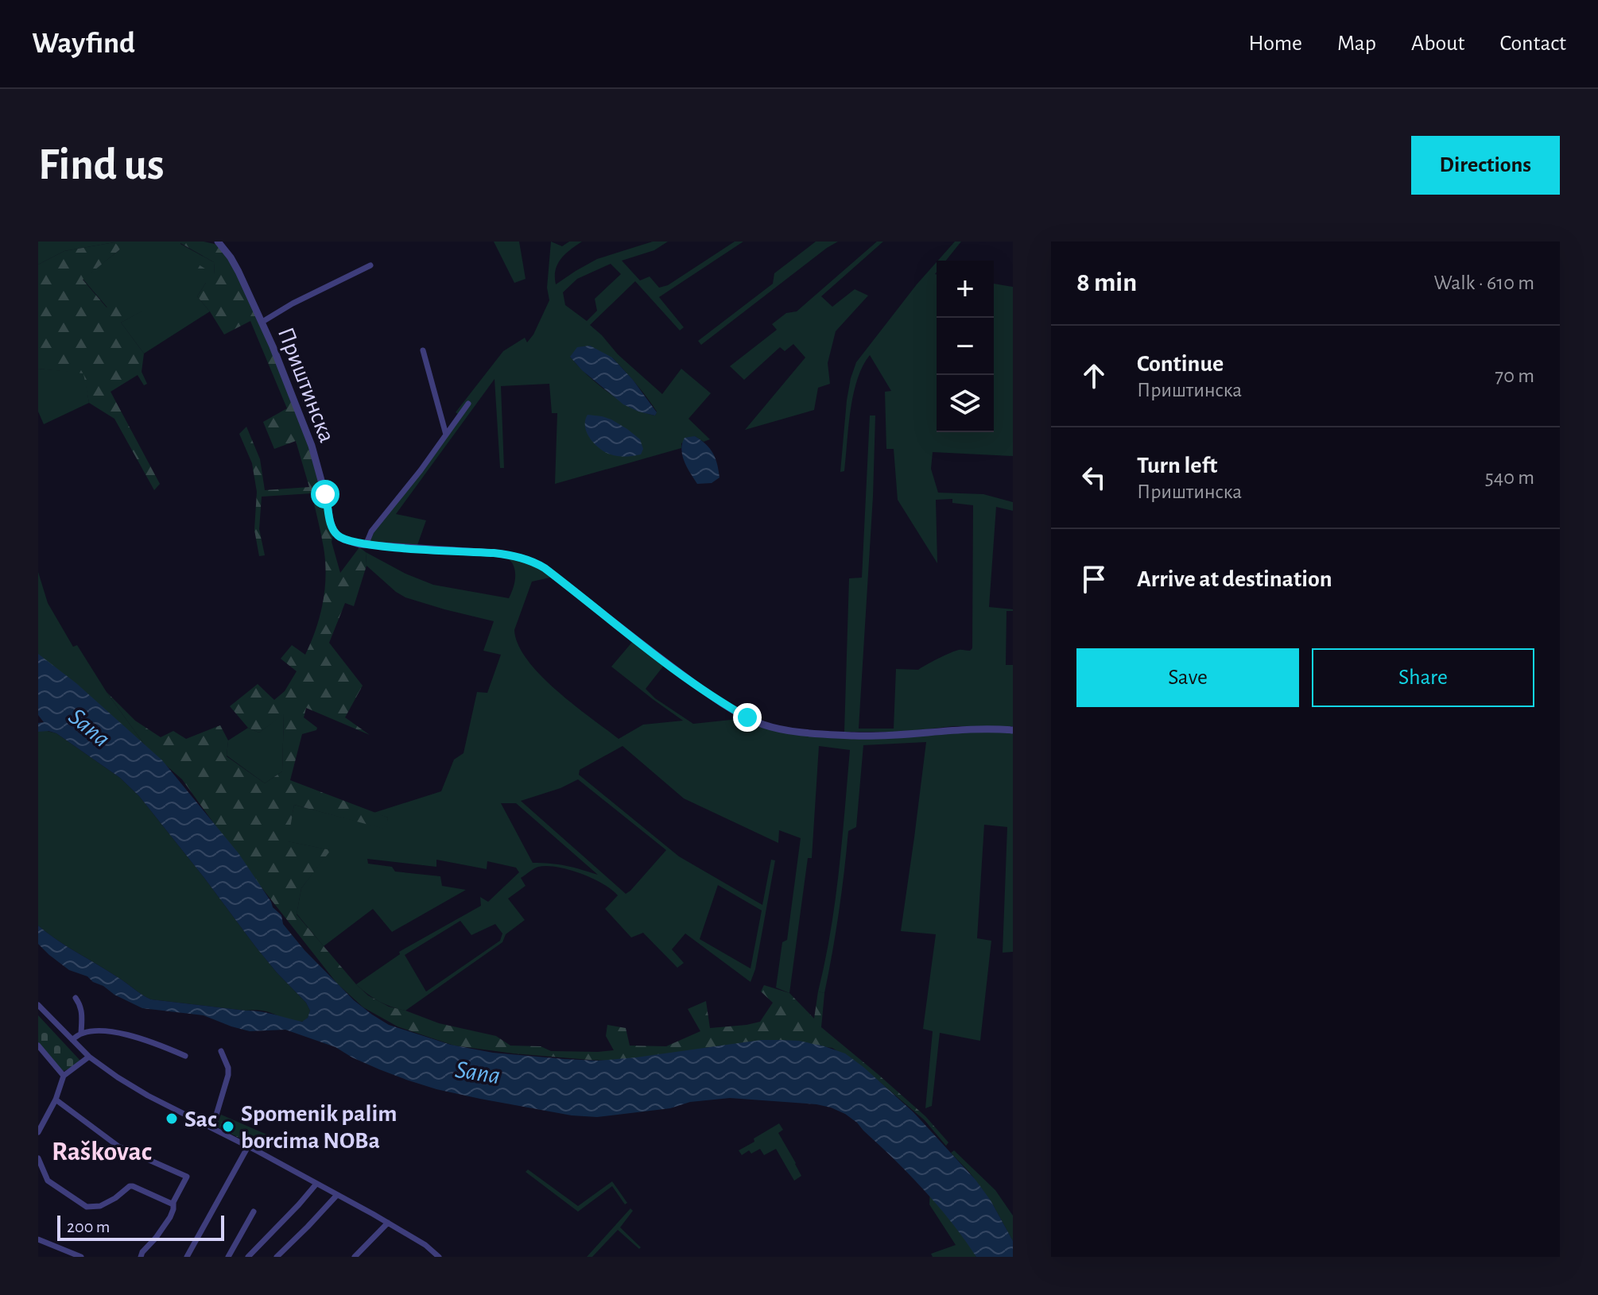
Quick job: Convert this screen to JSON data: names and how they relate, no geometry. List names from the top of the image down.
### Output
{
  "streets": {
    "street": ["Приштинска"]
  },
  "districts": ["Raškovac"],
  "water": ["Sana"],
  "places": ["Sac", "Spomenik palim borcima NOBa"],
  "scale_bar": "200 m",
  "page": {
    "header": "Wayfind",
    "nav": [
      "Home",
      "Map",
      "About",
      "Contact"
    ],
    "buttons": [
      "Directions",
      ["Save", "Share"]
    ],
    "title": "Find us",
    "heading": ["8 min", "Walk · 610 m"],
    "map_buttons": ["+", "−"],
    "list": [
      ["Continue", "Приштинска", "70 m"],
      ["Turn left", "Приштинска", "540 m"],
      "Arrive at destination"
    ],
    "scale": "200 m"
  }
}
